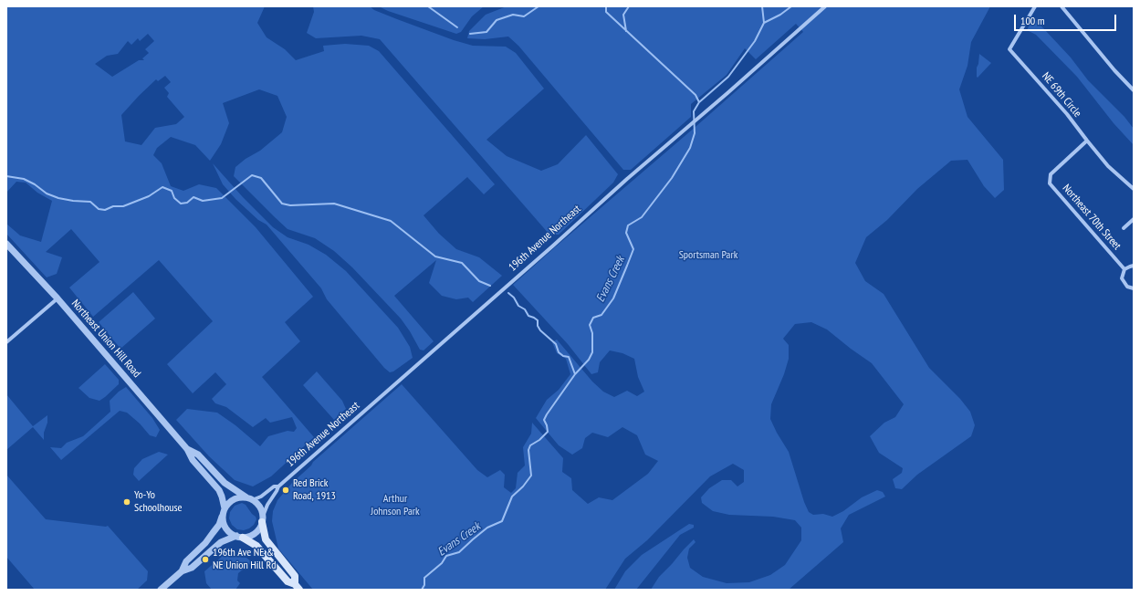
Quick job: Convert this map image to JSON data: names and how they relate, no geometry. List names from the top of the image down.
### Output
{
  "streets": {
    "street": [
      "NE 69th Circle",
      "Northeast 70th Street",
      "196th Avenue Northeast",
      "Northeast Union Hill Road"
    ]
  },
  "crossings": [
    ["NE 69th Circle", "Northeast 70th Street"],
    ["196th Avenue Northeast", "Northeast Union Hill Road"]
  ],
  "water": ["Evans Creek"],
  "parks": ["Sportsman Park", "Arthur Johnson Park"],
  "places": ["Red Brick Road, 1913", "Yo-Yo Schoolhouse", "196th Ave NE & NE Union Hill Rd"],
  "scale_bar": "100 m"
}
